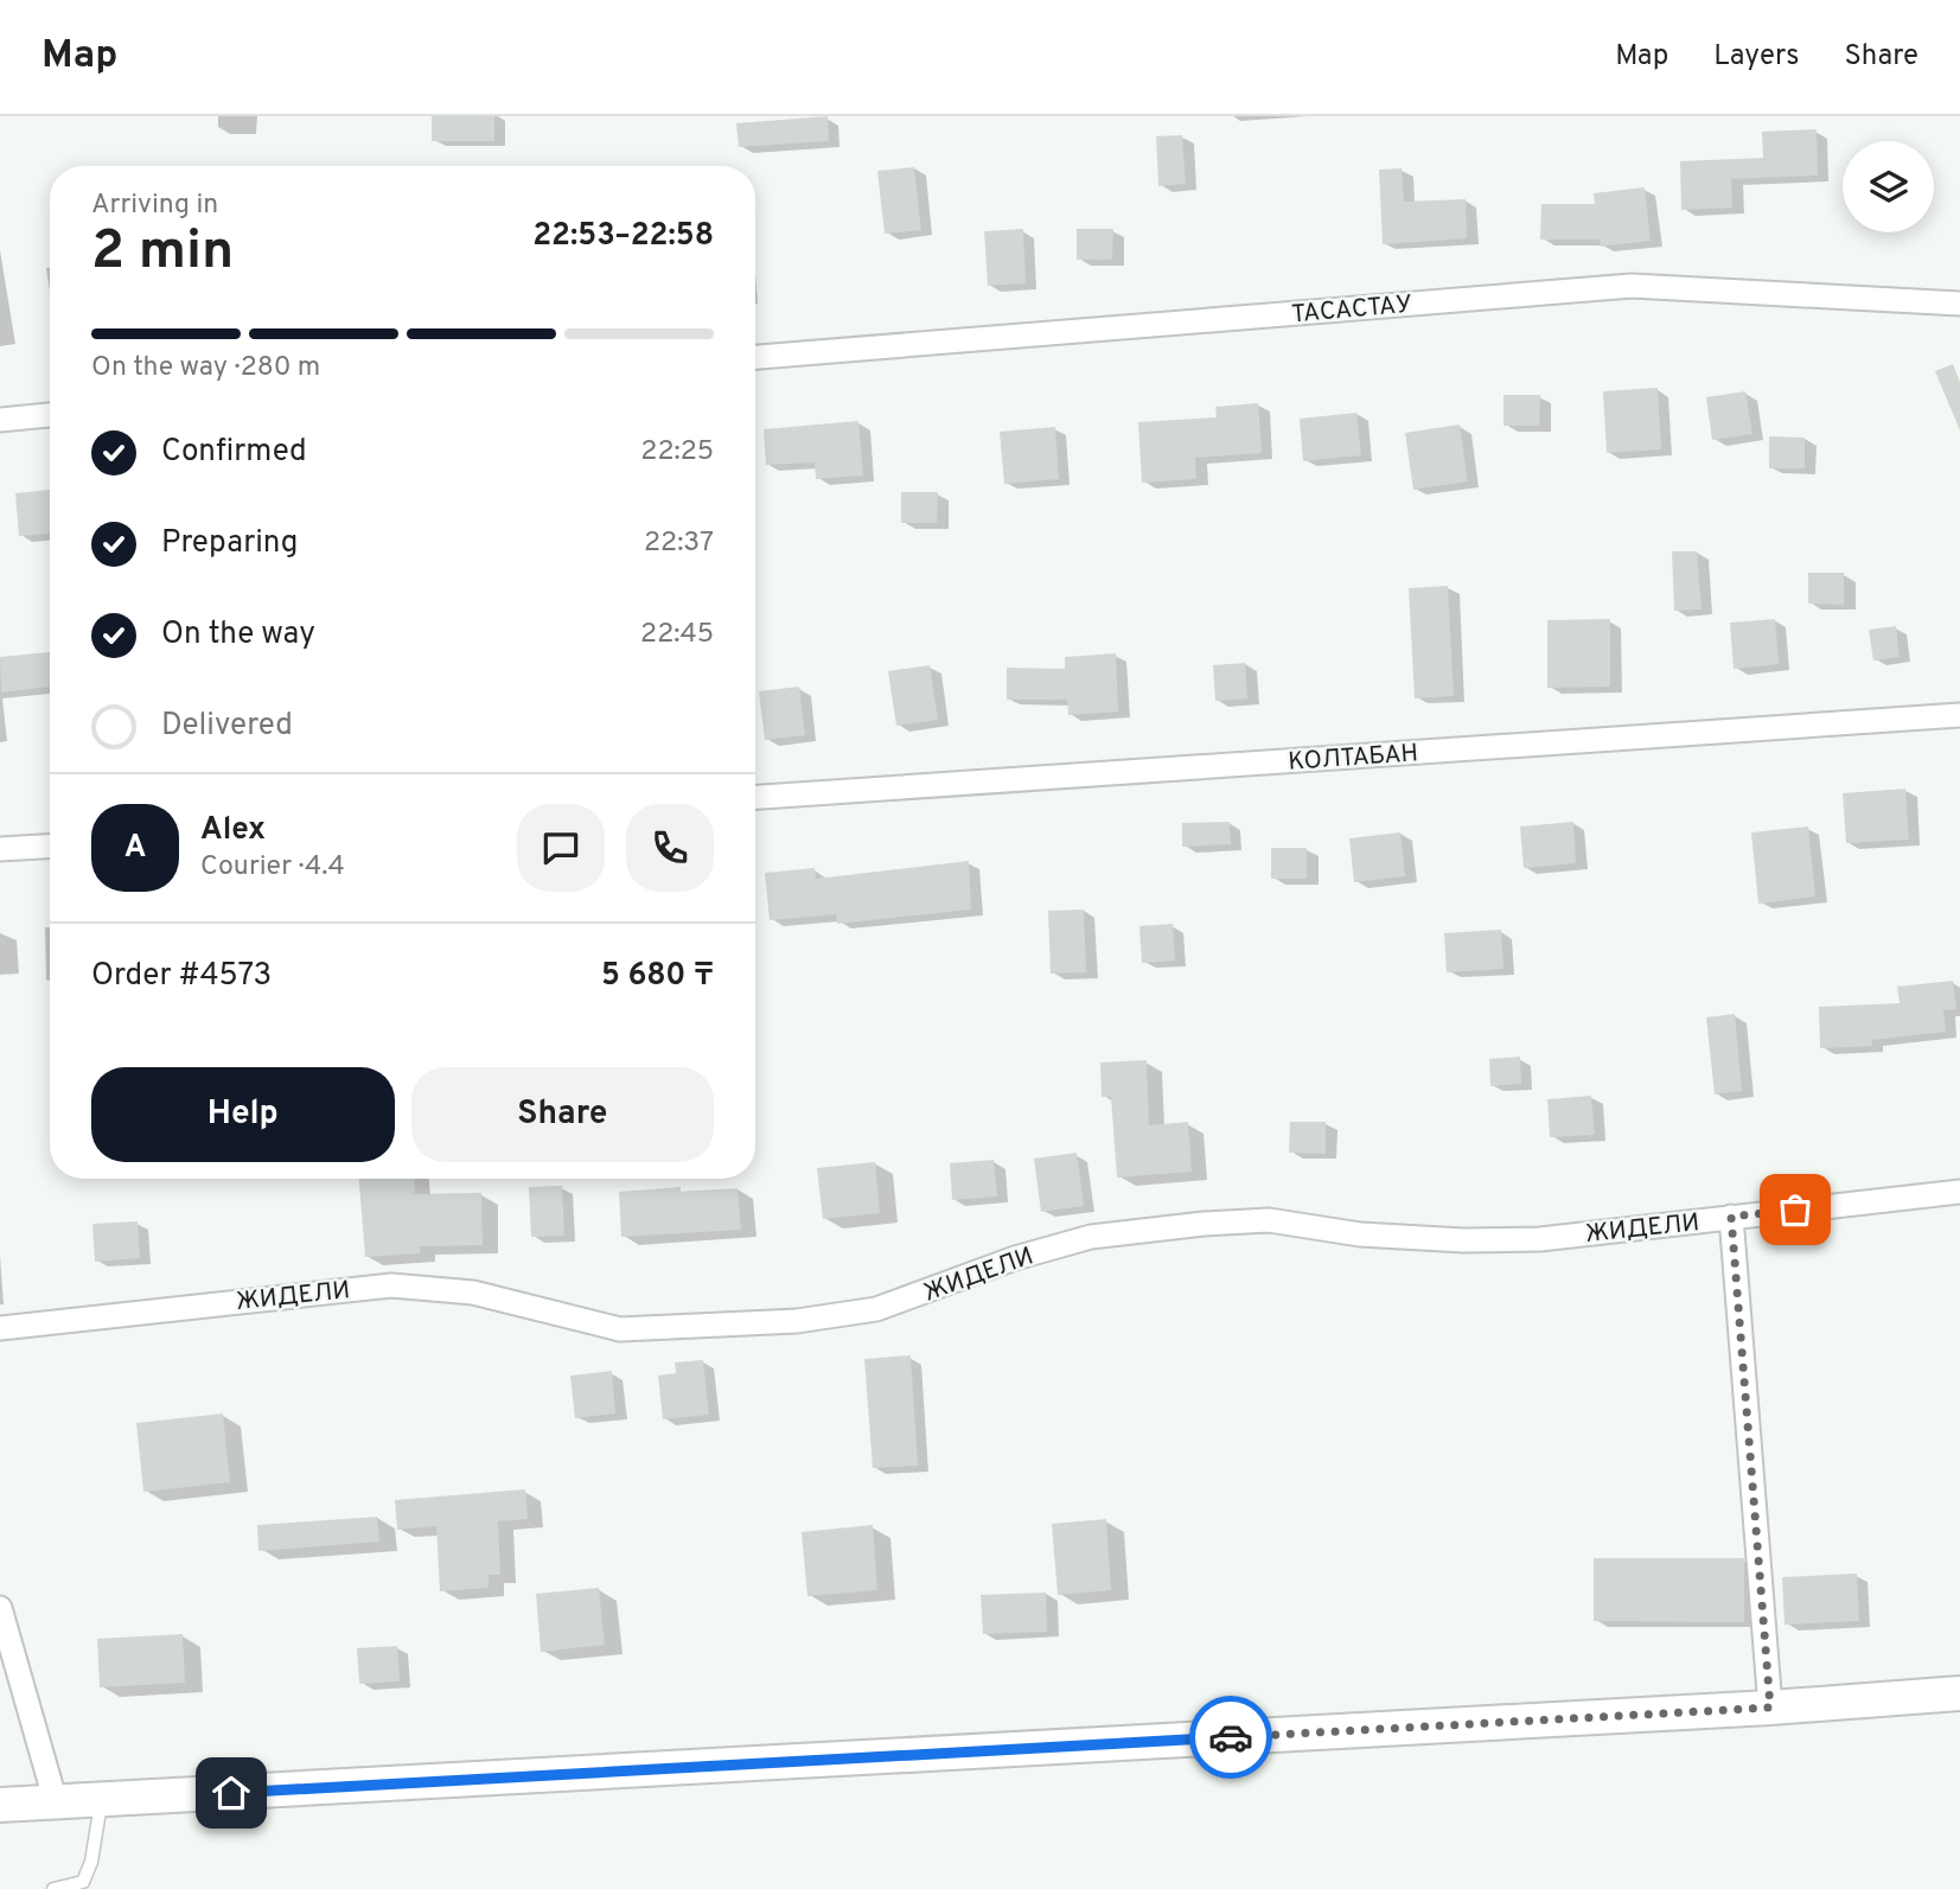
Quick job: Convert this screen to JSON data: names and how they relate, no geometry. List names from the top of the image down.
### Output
{
  "streets": {
    "street": ["ТАСАСТАУ", "КОЛТАБАН", "ЖИДЕЛИ"]
  },
  "page": {
    "header": "Map",
    "nav": ["Map", "Layers", "Share"],
    "heading": ["2 min", "Arriving in", "22:53–22:58"],
    "panel": [
      "Alex",
      "Courier · 4.4",
      "Order #4573",
      "5 680 ₸"
    ],
    "bar": "On the way · 280 m",
    "list": [
      ["Confirmed", "22:25"],
      ["Preparing", "22:37"],
      ["On the way", "22:45"],
      "Delivered"
    ],
    "round": "A",
    "buttons": ["Help", "Share"]
  }
}
